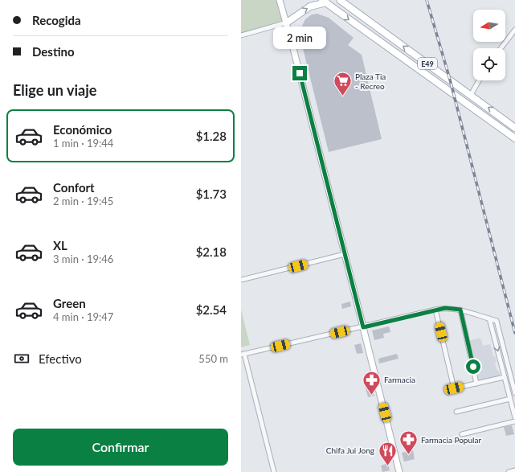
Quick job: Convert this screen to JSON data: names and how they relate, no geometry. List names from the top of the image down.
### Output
{
  "streets": {
    "main road": ["E49"]
  },
  "places": {
    "supermarket": ["Plaza Tia - Recreo"],
    "pharmacy": ["Farmacia", "Farmacia Popular"],
    "restaurant": ["Chifa Jui Jong"]
  },
  "north": "left",
  "page": {
    "banner": ["Recogida", "Destino"],
    "bubble": "2 min",
    "heading": "Elige un viaje",
    "list": [
      {
        "name": "Económico",
        "note": "1 min · 19:44",
        "value": "$1.28"
      },
      {
        "name": "Confort",
        "note": "2 min · 19:45",
        "value": "$1.73"
      },
      {
        "name": "XL",
        "note": "3 min · 19:46",
        "value": "$2.18"
      },
      {
        "name": "Green",
        "note": "4 min · 19:47",
        "value": "$2.54"
      }
    ],
    "pay": ["Efectivo", "550 m"],
    "buttons": "Confirmar"
  }
}
